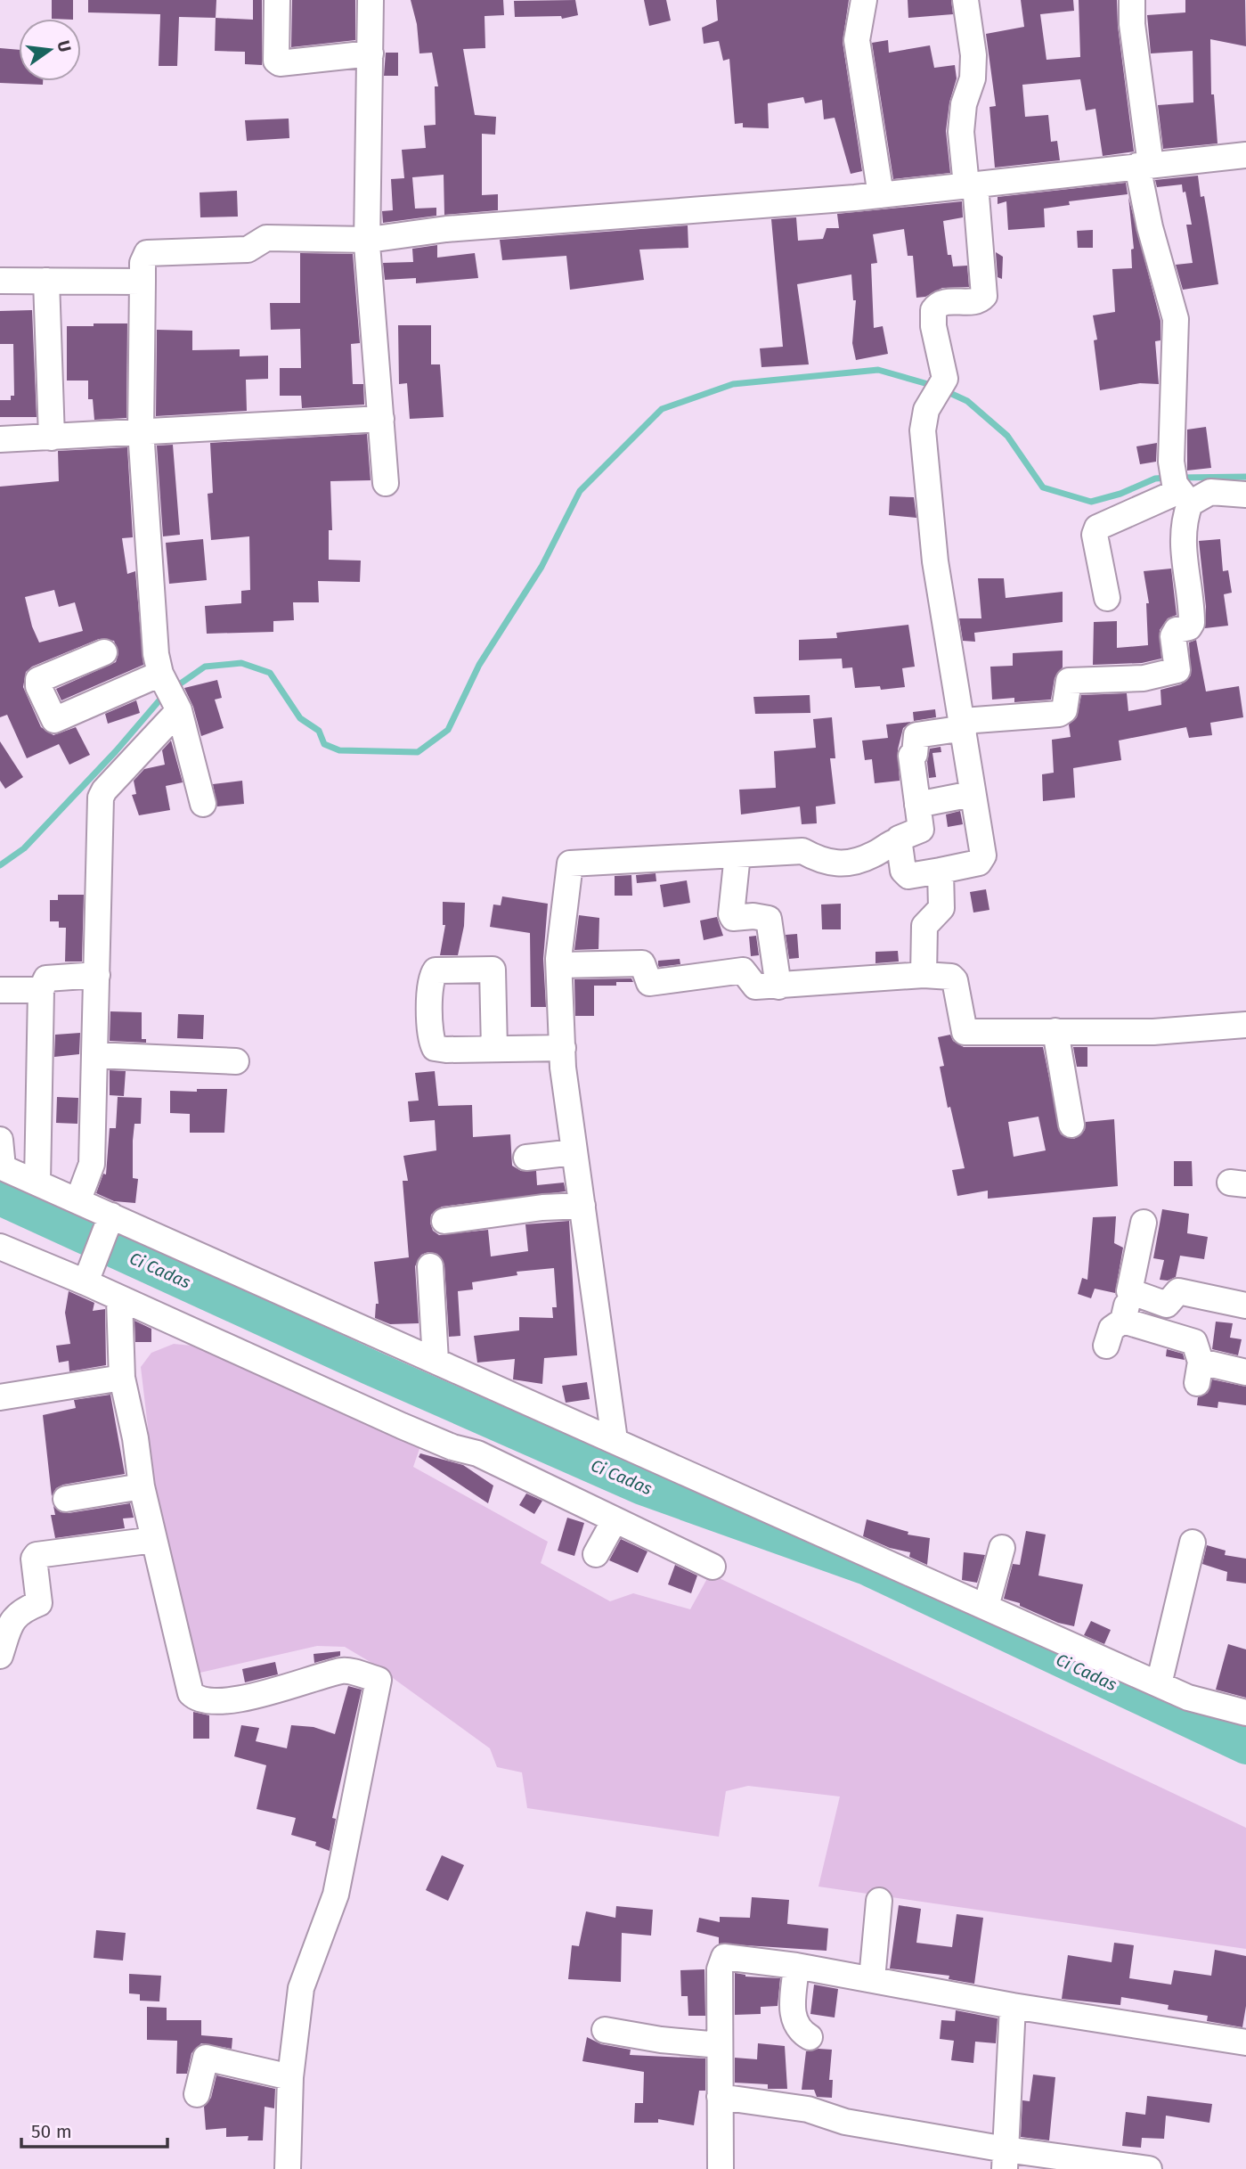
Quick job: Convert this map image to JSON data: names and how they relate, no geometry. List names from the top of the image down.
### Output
{
  "water": ["Ci Cadas"],
  "scale_bar": "50 m",
  "north": "right"
}
